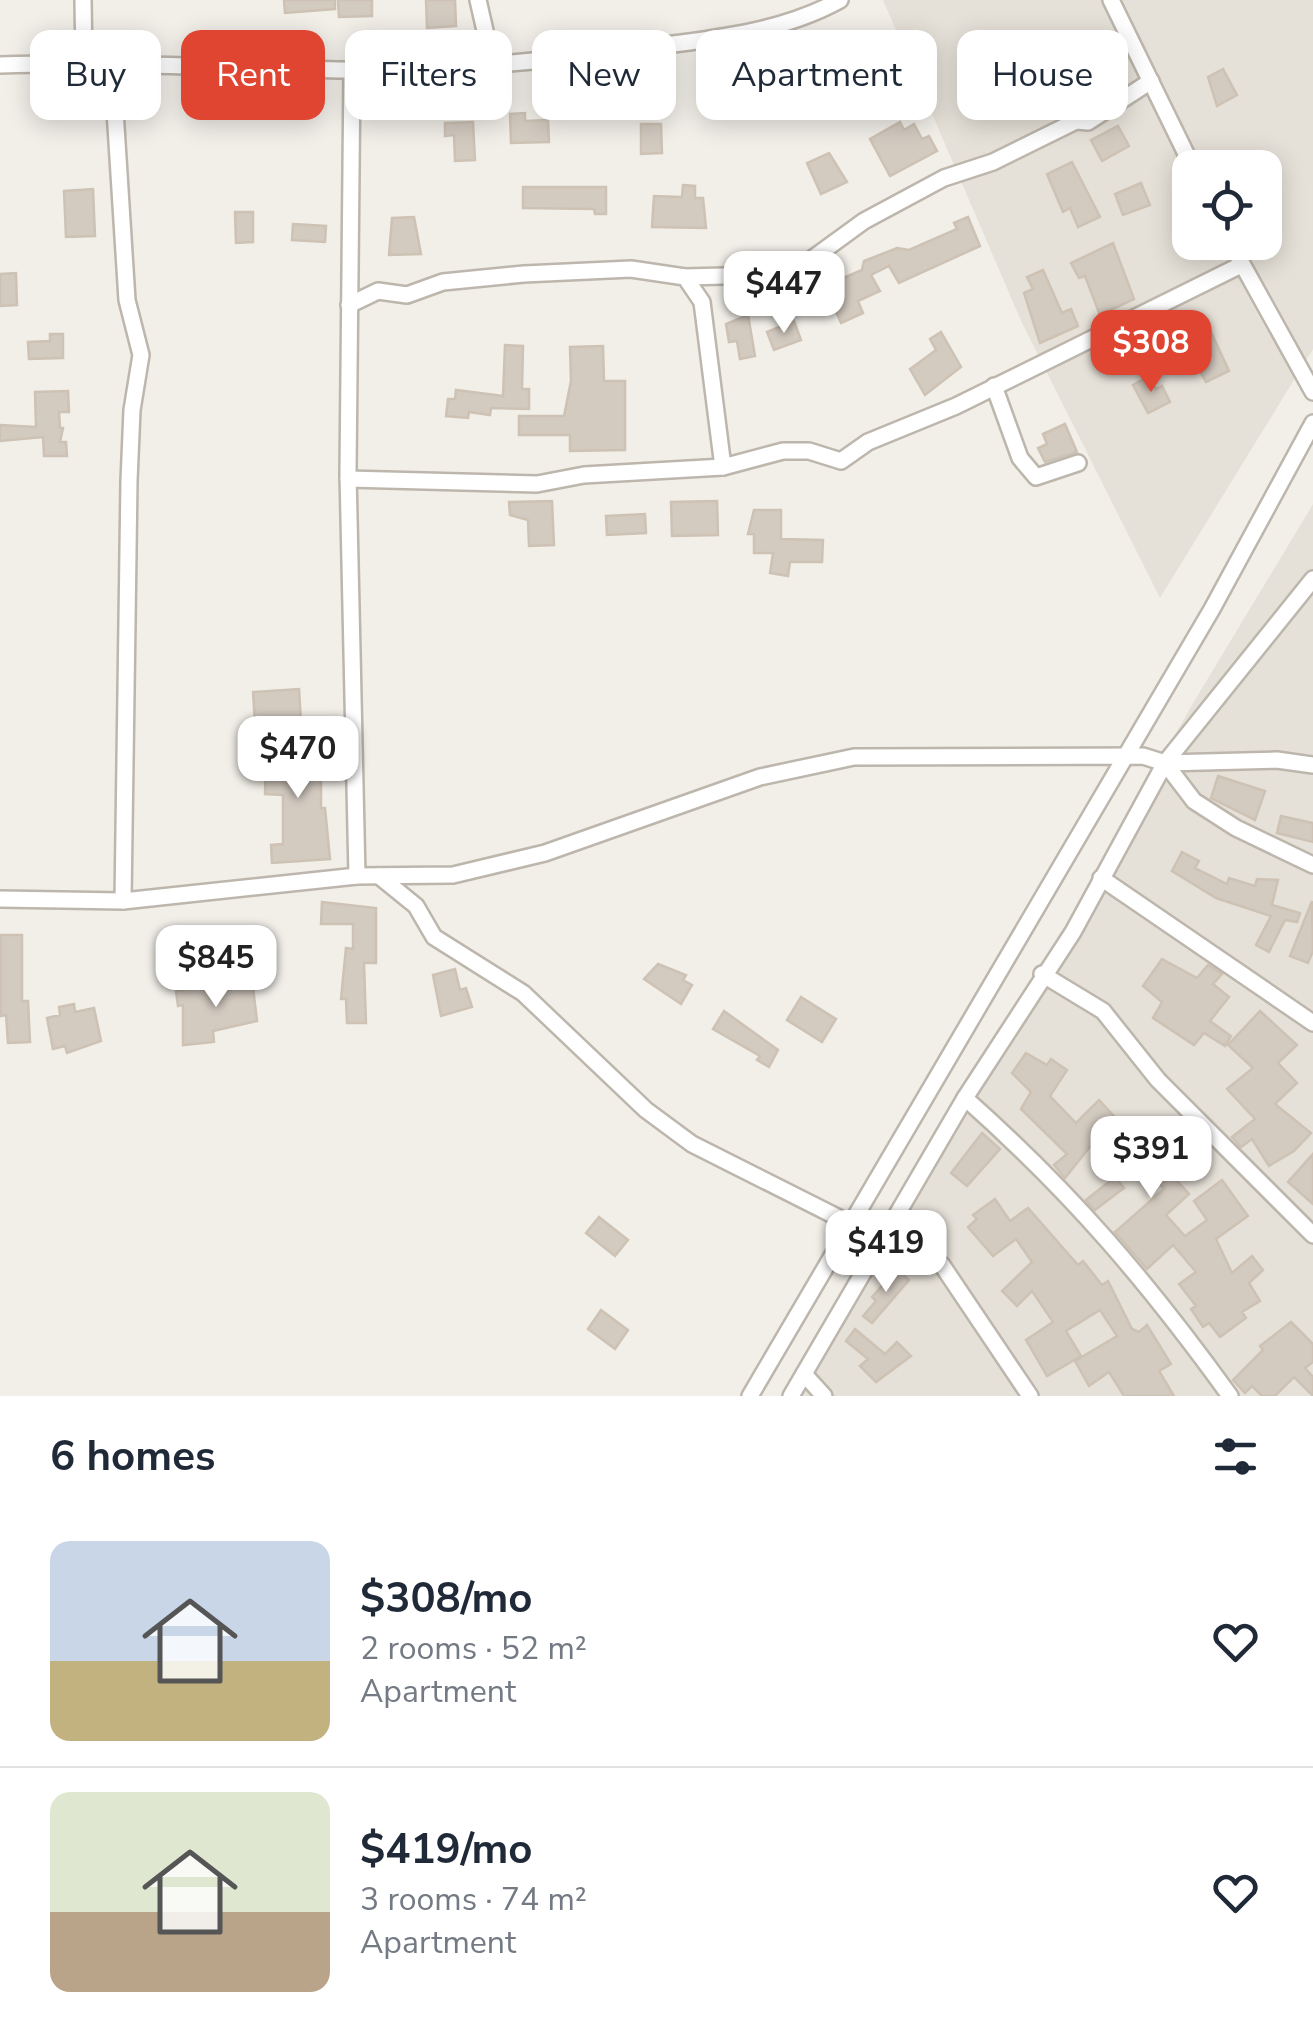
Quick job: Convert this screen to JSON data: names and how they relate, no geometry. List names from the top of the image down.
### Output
{
  "page": {
    "chip": [
      "Buy",
      "Rent",
      "Filters",
      "New",
      "Apartment",
      "House"
    ],
    "price": [
      "$447",
      "$308",
      "$470",
      "$845",
      "$391",
      "$419"
    ],
    "heading": "6 homes",
    "list": [
      {
        "name": "$308/mo",
        "note": "2 rooms · 52 m² · Apartment"
      },
      {
        "name": "$419/mo",
        "note": "3 rooms · 74 m² · Apartment"
      }
    ]
  }
}
